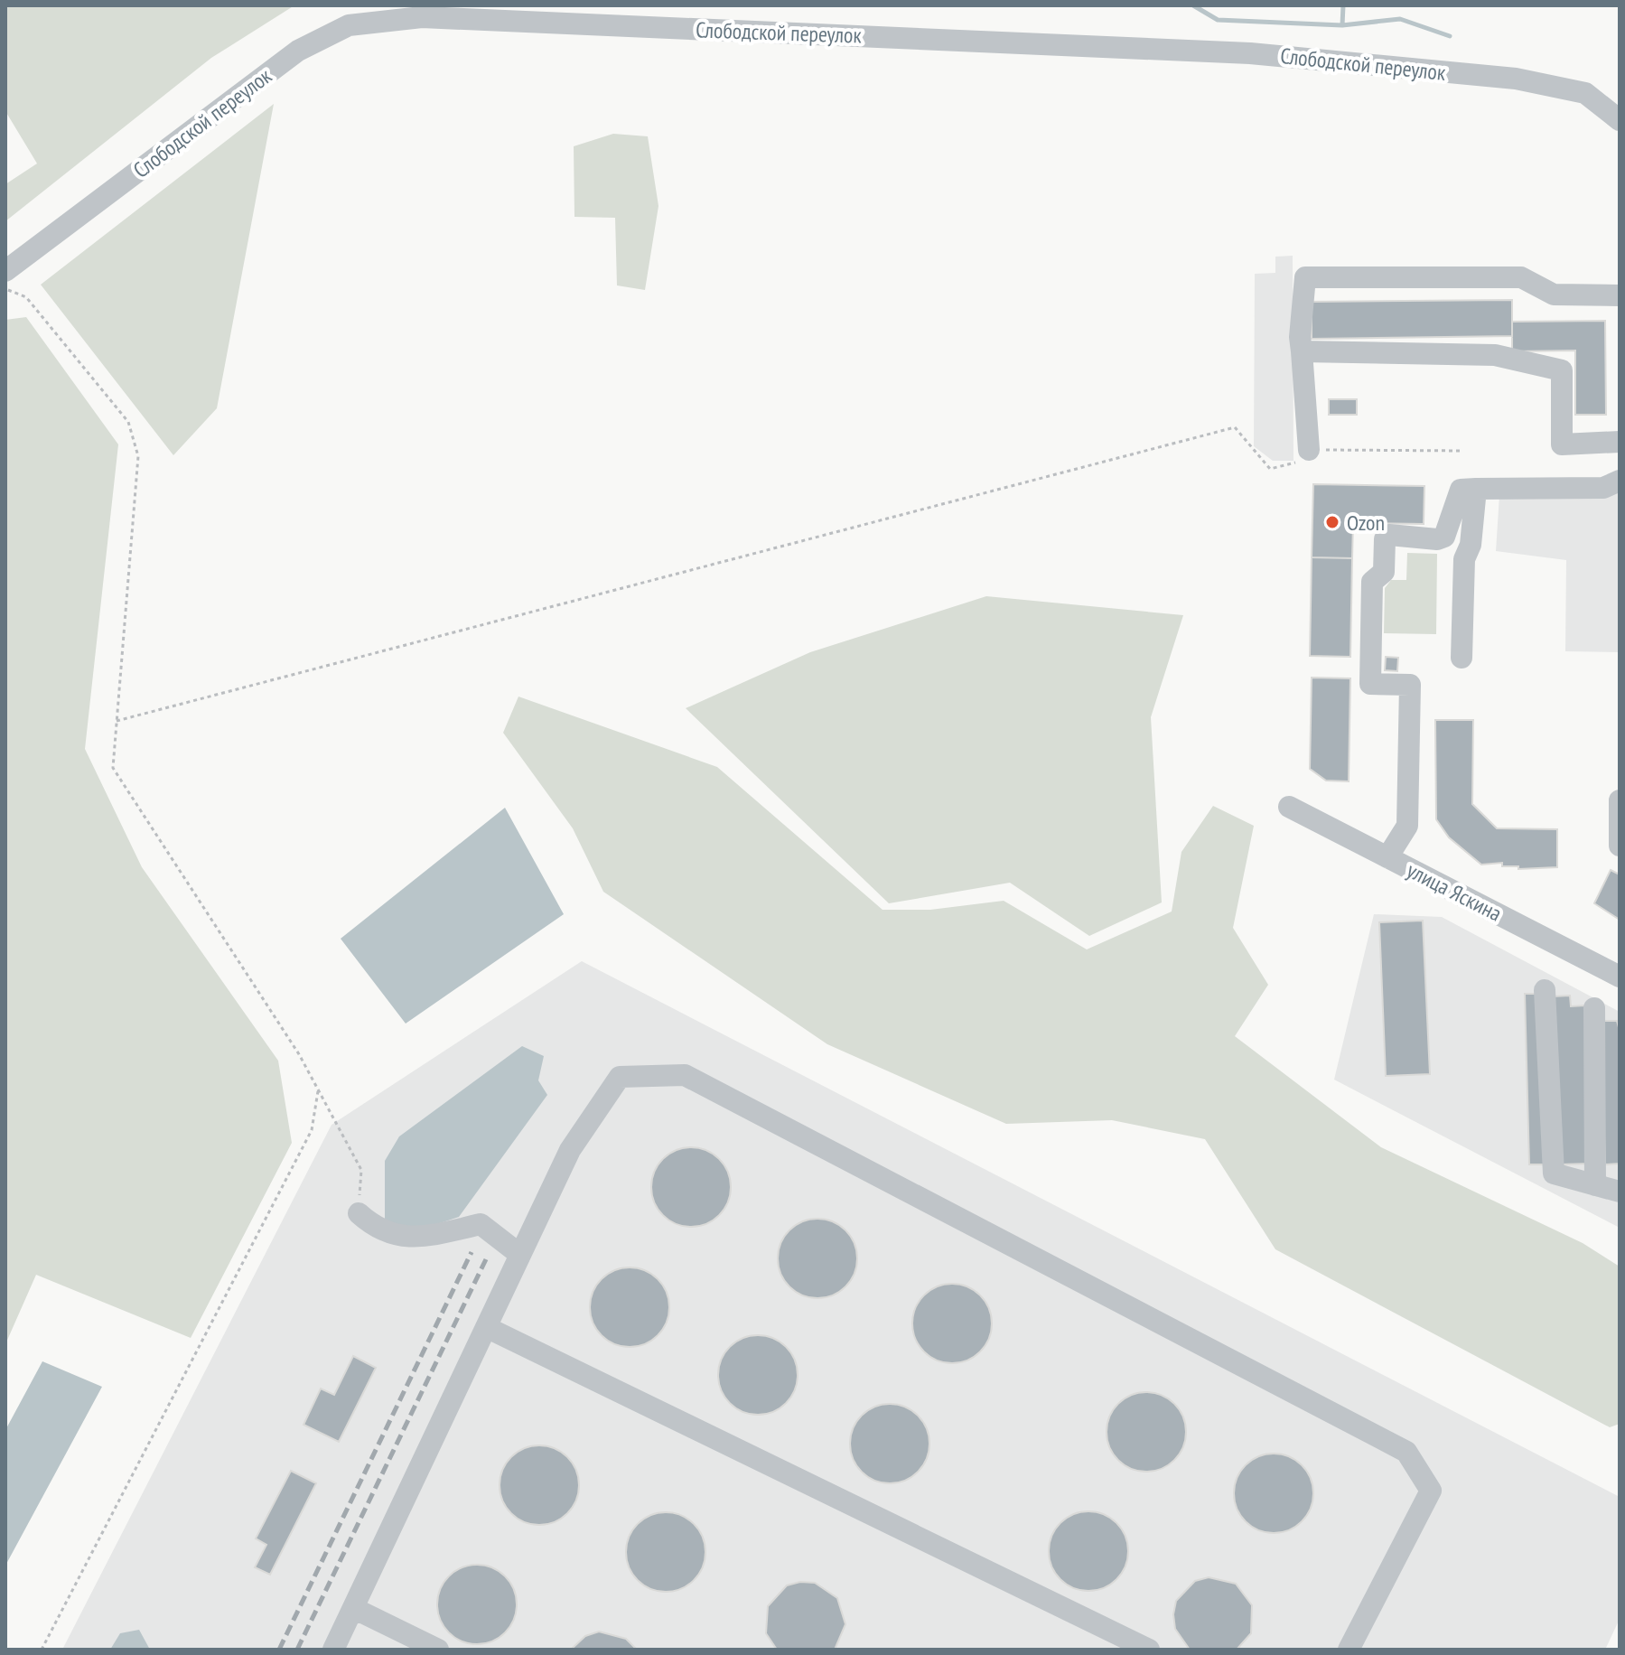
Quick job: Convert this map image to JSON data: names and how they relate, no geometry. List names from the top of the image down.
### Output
{
  "streets": {
    "street": ["Слободской переулок", "улица Яскина"]
  },
  "places": ["Ozon"]
}
